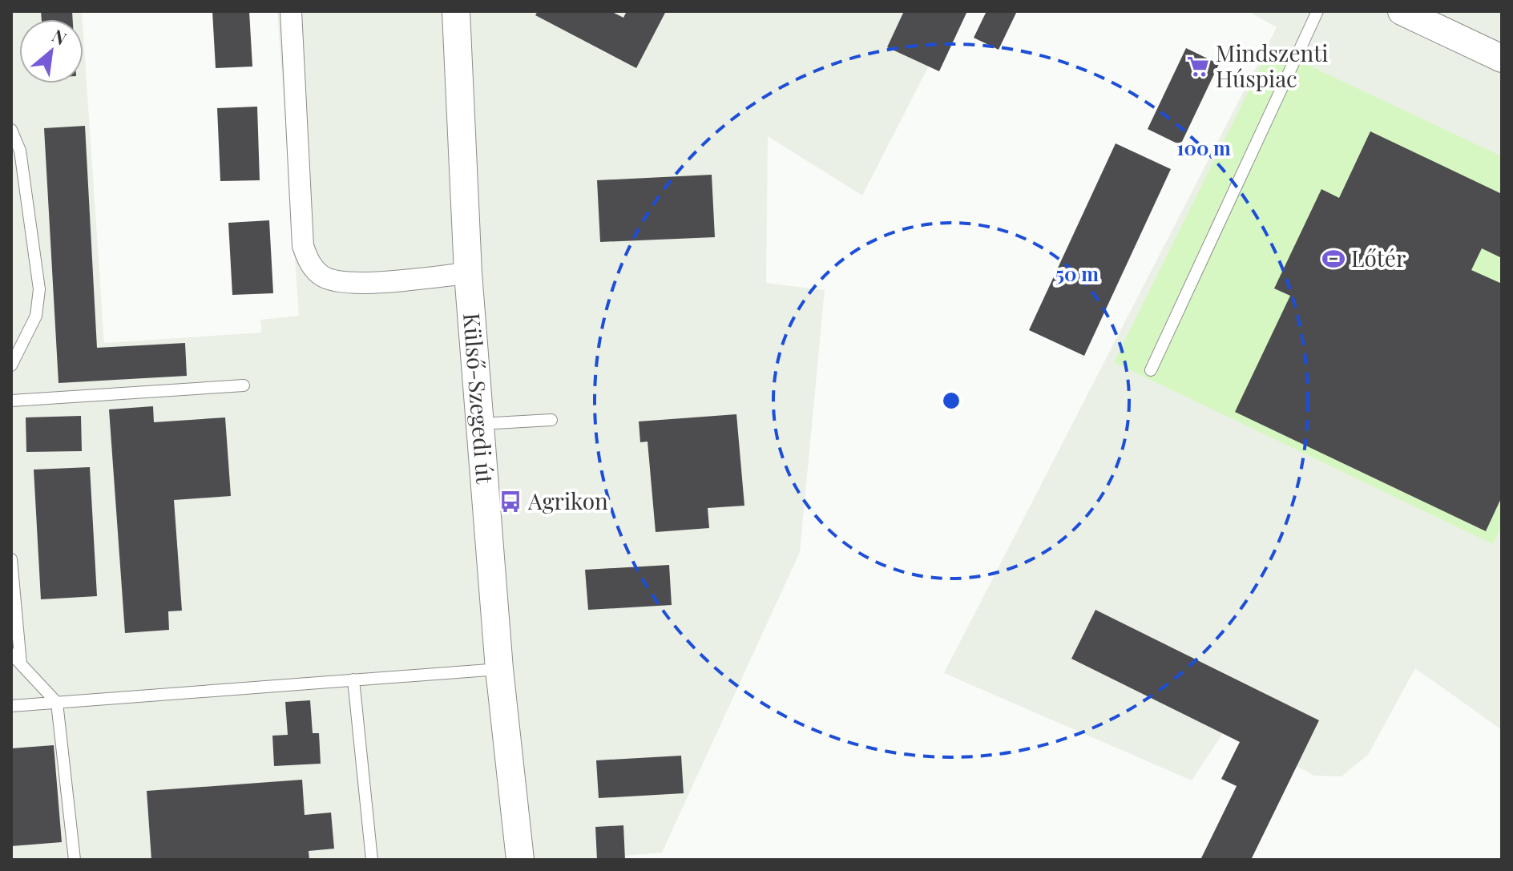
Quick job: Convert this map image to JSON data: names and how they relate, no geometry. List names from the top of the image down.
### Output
{
  "streets": {
    "street": ["Külső-Szegedi út"]
  },
  "places": {
    "supermarket": ["Mindszenti Húspiac"],
    "sports": ["Lőtér"],
    "bus stop": ["Agrikon"]
  },
  "north": "top right",
  "rings": ["100 m", "50 m"]
}
